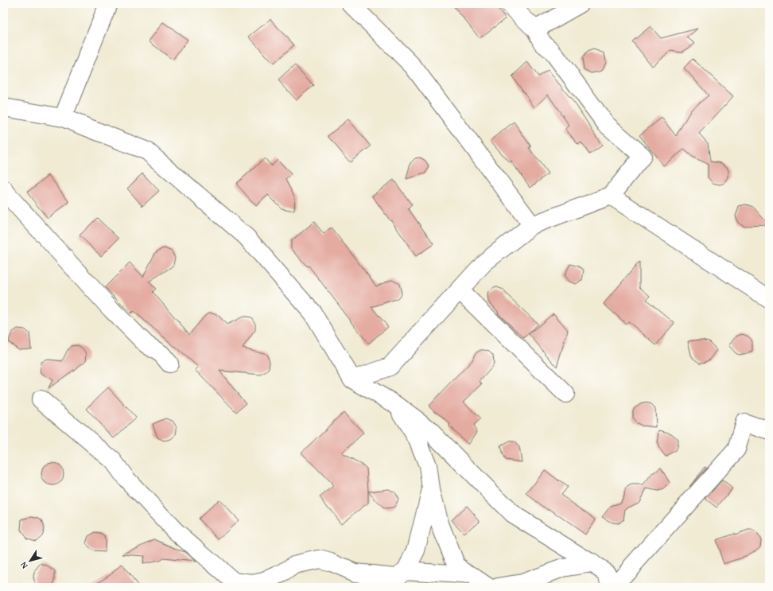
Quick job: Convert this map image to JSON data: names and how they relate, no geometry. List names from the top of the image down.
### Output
{
  "north": "bottom left"
}
